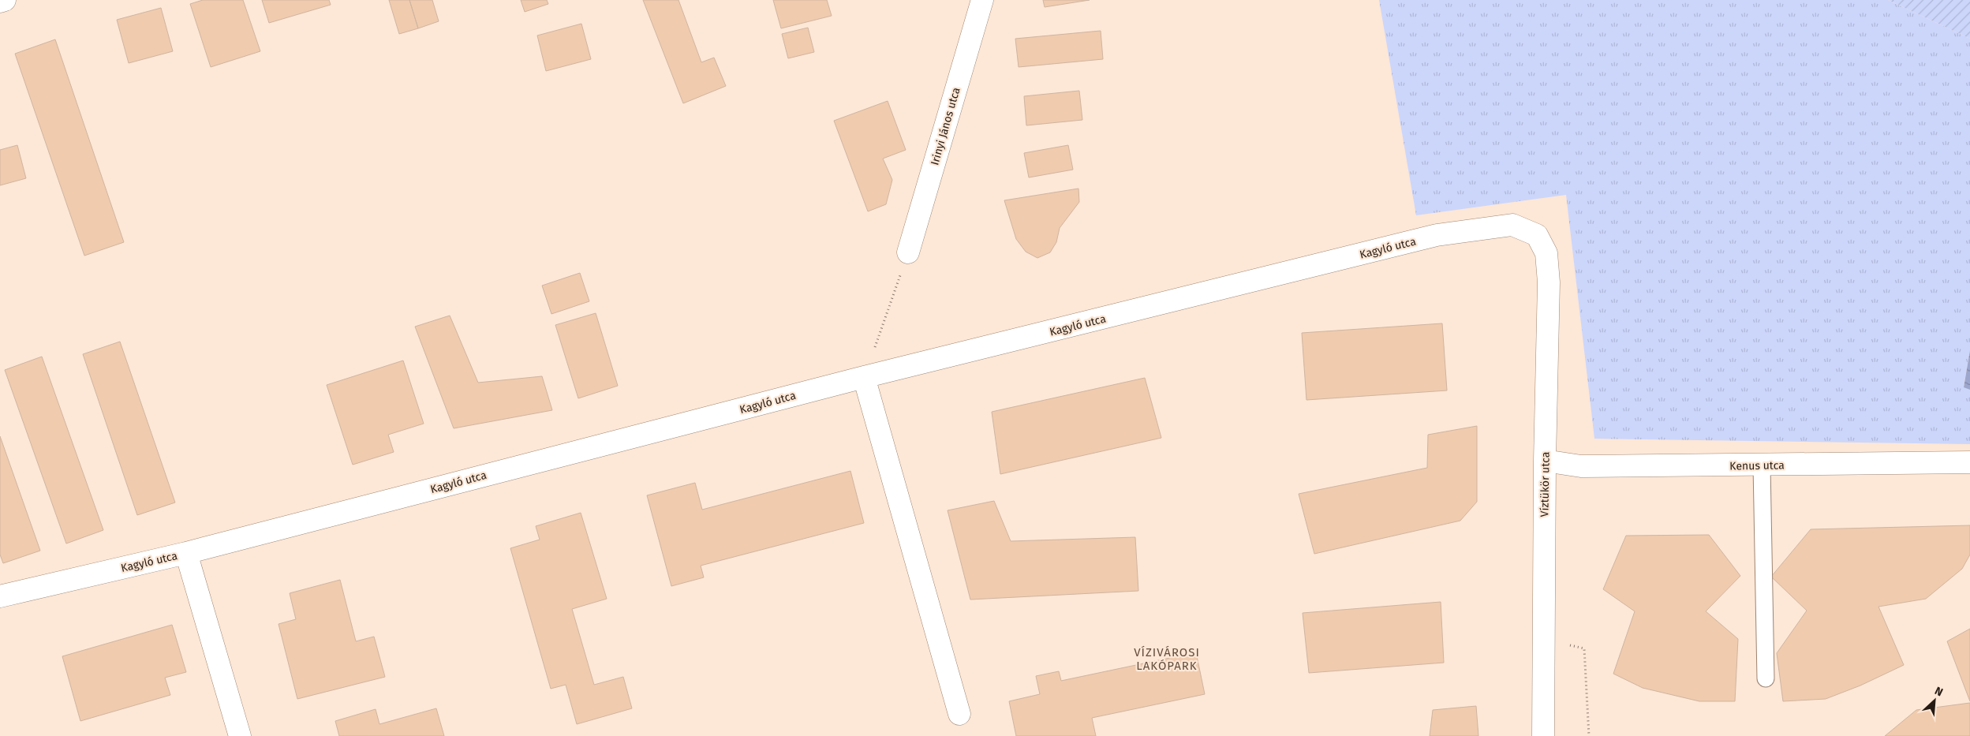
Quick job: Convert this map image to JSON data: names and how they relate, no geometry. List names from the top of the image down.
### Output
{
  "streets": {
    "street": [
      "Irinyi János utca",
      "Kagyló utca",
      "Kenus utca",
      "Víztükör utca"
    ]
  },
  "crossings": [
    ["Kagyló utca", "Víztükör utca"],
    ["Kenus utca", "Víztükör utca"]
  ],
  "districts": ["VÍZIVÁROSI LAKÓPARK"],
  "north": "top right"
}
